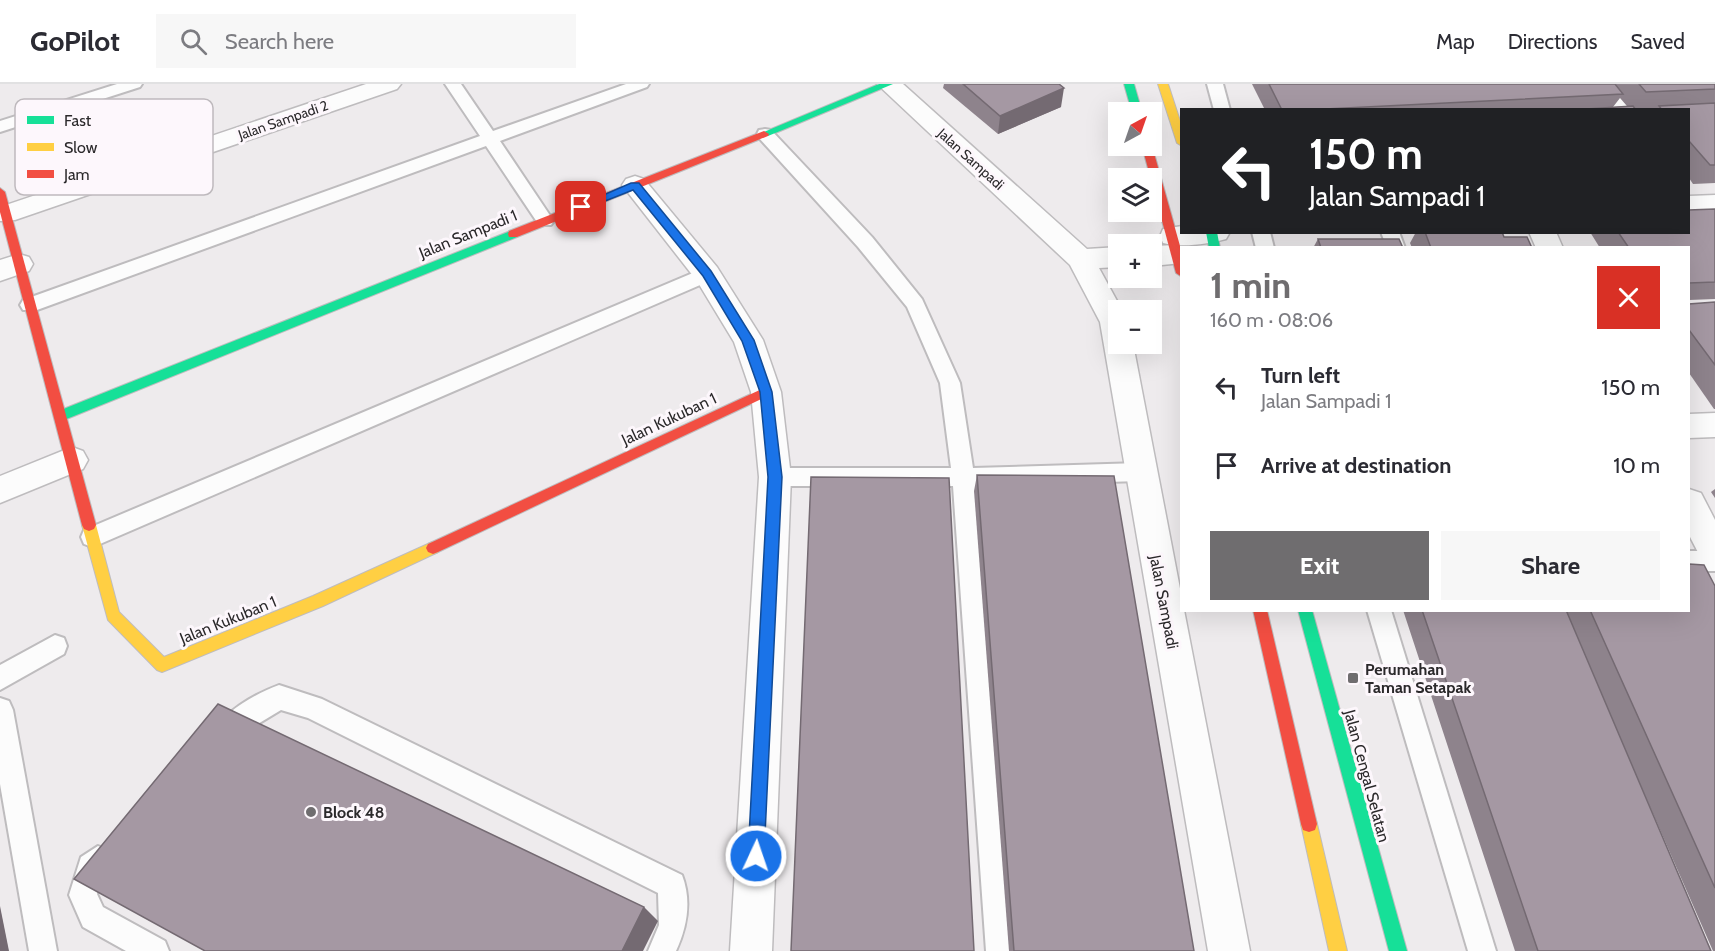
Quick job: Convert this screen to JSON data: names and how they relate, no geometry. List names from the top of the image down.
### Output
{
  "streets": {
    "street": [
      "Jalan Sampadi 2",
      "Jalan Sampadi",
      "Jalan Sampadi 1",
      "Jalan Kukuban 1",
      "Jalan Cengal Selatan"
    ]
  },
  "crossings": [
    ["Jalan Sampadi 2", "Jalan Kukuban 1"],
    ["Jalan Sampadi", "Jalan Sampadi 1"],
    ["Jalan Sampadi 1", "Jalan Kukuban 1"]
  ],
  "places": {
    "transit": ["Perumahan Taman Setapak"],
    "other": ["Block 48"]
  },
  "legend": ["Fast", "Slow", "Jam"],
  "north": "top right",
  "page": {
    "header": "GoPilot",
    "search": "Search here",
    "nav": ["Map", "Directions", "Saved"],
    "map_buttons": ["+", "−"],
    "turn": ["150 m", "Jalan Sampadi 1"],
    "heading": ["1 min", "160 m · 08:06"],
    "list": [
      {
        "name": "Turn left",
        "note": "Jalan Sampadi 1",
        "value": "150 m"
      },
      {
        "name": "Arrive at destination",
        "value": "10 m"
      }
    ],
    "buttons": ["Exit", "Share"]
  }
}
